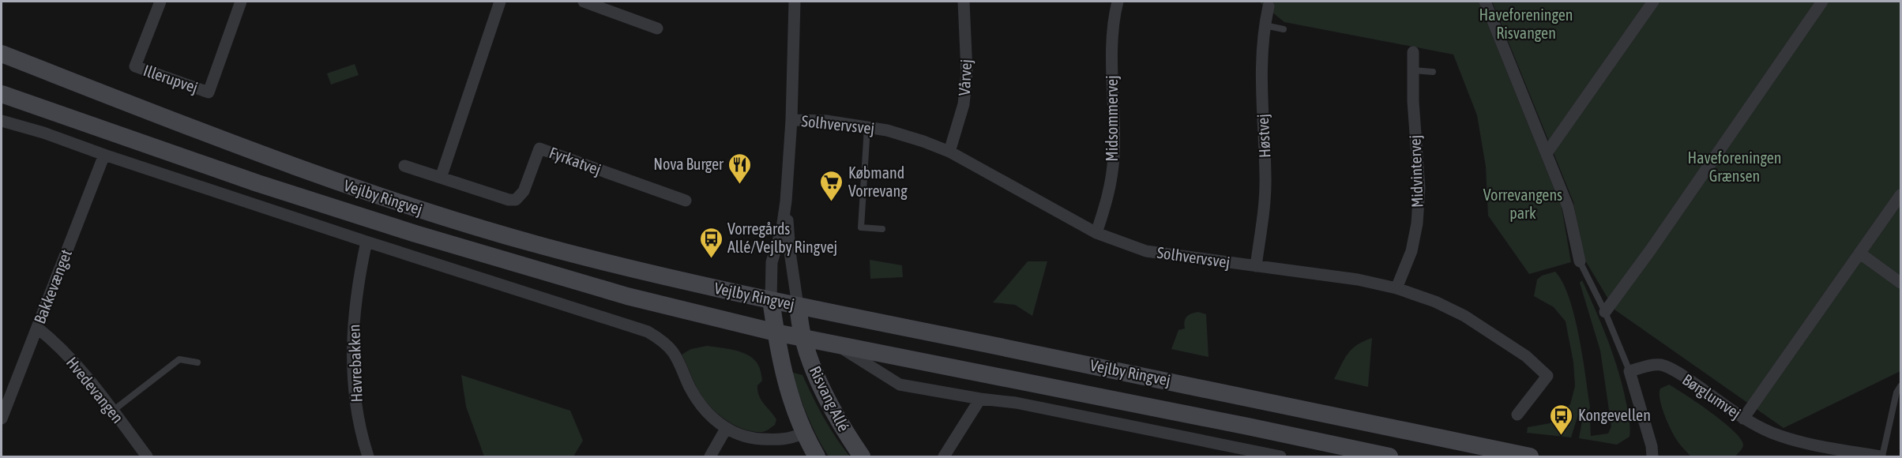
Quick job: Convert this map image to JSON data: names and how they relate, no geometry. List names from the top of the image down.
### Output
{
  "streets": {
    "main road": ["Vejlby Ringvej", "Risvang Allé"],
    "street": [
      "Vårvej",
      "Illerupvej",
      "Midsommervej",
      "Solhvervsvej",
      "Høstvej",
      "Fyrkatvej",
      "Midvintervej",
      "Bakkevænget",
      "Havrebakken",
      "Hvedevangen",
      "Børglumvej"
    ]
  },
  "crossings": [
    ["Vårvej", "Solhvervsvej"],
    ["Midsommervej", "Solhvervsvej"],
    ["Solhvervsvej", "Høstvej"],
    ["Solhvervsvej", "Midvintervej"],
    ["Vejlby Ringvej", "Risvang Allé"],
    ["Bakkevænget", "Hvedevangen"]
  ],
  "parks": ["Haveforeningen Risvangen", "Haveforeningen Grænsen", "Vorrevangens park"],
  "places": {
    "restaurant": ["Nova Burger"],
    "supermarket": ["Købmand Vorrevang"],
    "bus stop": ["Vorregårds Allé/Vejlby Ringvej", "Kongevellen"]
  }
}
